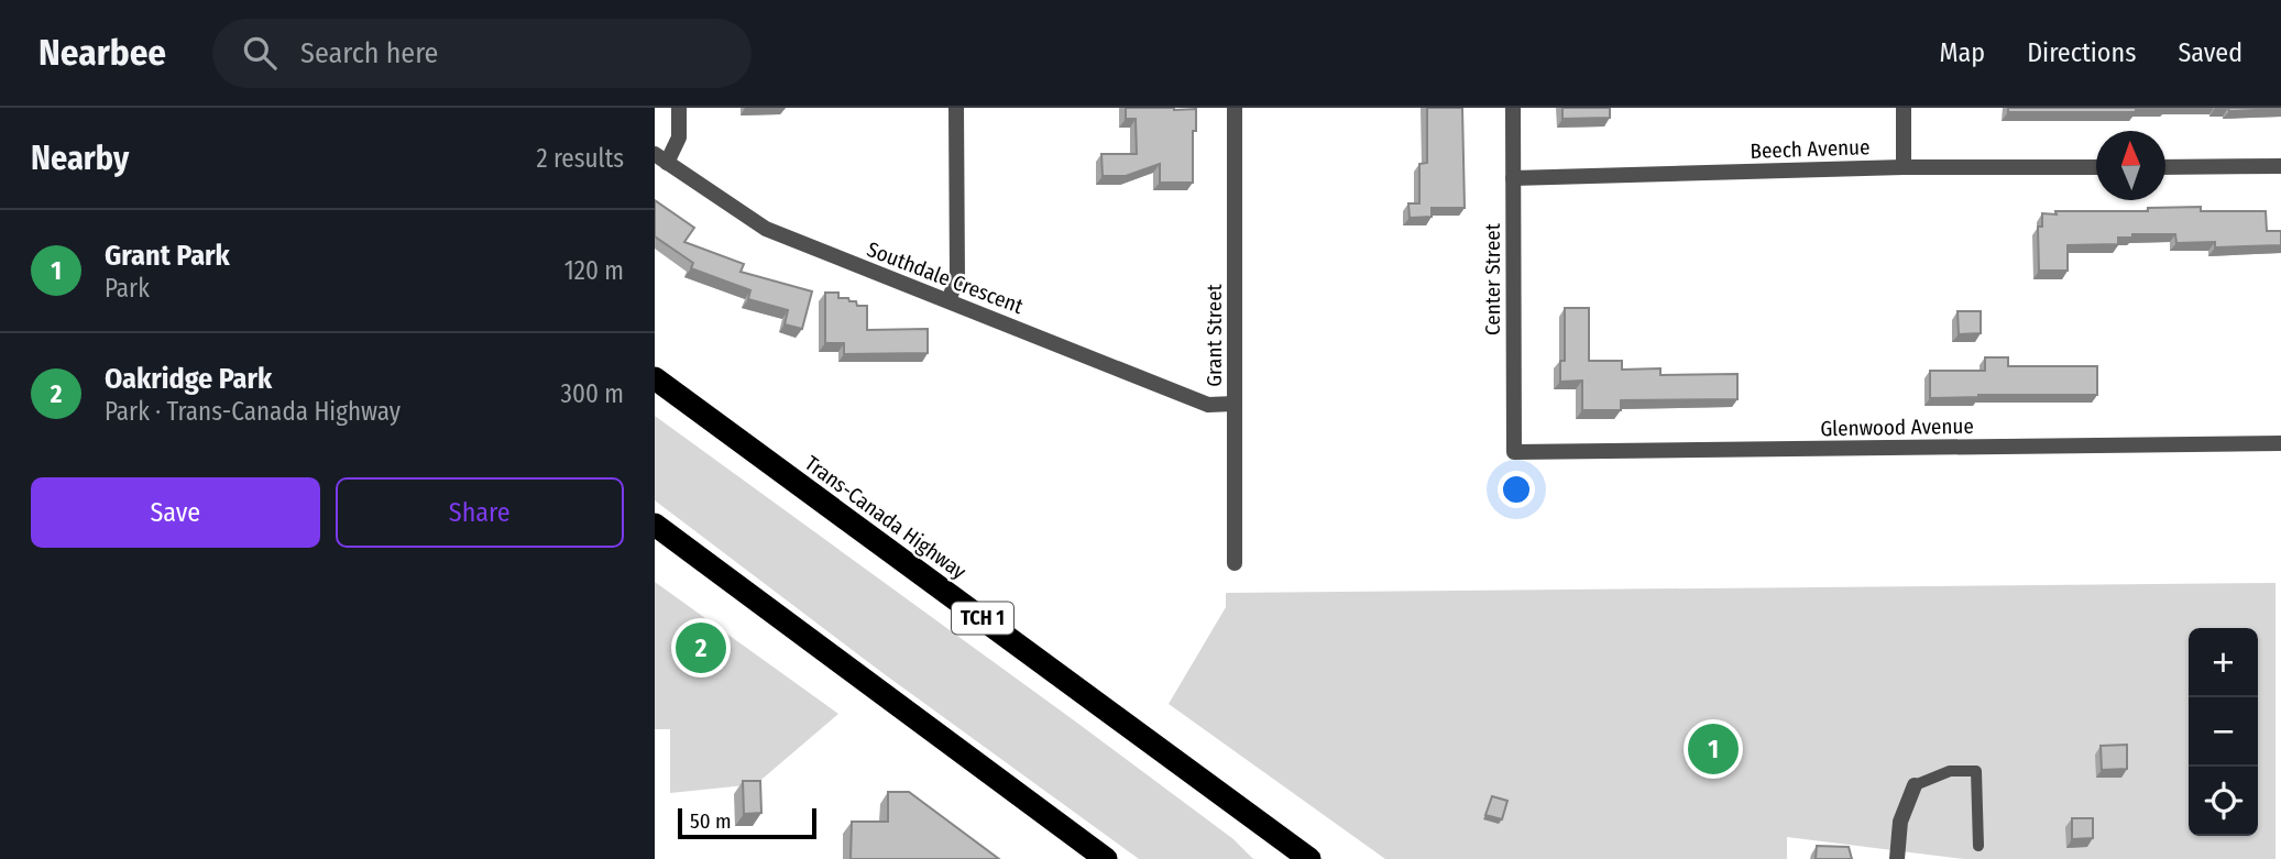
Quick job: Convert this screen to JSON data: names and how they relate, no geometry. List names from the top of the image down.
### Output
{
  "streets": {
    "highway": ["Trans-Canada Highway", "TCH 1"],
    "street": [
      "Beech Avenue",
      "Southdale Crescent",
      "Center Street",
      "Grant Street",
      "Glenwood Avenue"
    ]
  },
  "crossings": [
    ["Beech Avenue", "Center Street"],
    ["Southdale Crescent", "Grant Street"],
    ["Center Street", "Glenwood Avenue"]
  ],
  "scale_bar": "50 m",
  "north": "top",
  "page": {
    "header": "Nearbee",
    "search": "Search here",
    "nav": ["Map", "Directions", "Saved"],
    "heading": ["Nearby", "2 results"],
    "list": [
      {
        "mark": "1",
        "name": "Grant Park",
        "note": "Park",
        "value": "120 m"
      },
      {
        "mark": "2",
        "name": "Oakridge Park",
        "note": "Park · Trans-Canada Highway",
        "value": "300 m"
      }
    ],
    "buttons": ["Save", "Share"],
    "pins": ["2", "1"],
    "map_buttons": ["+", "−"],
    "scale": "50 m"
  }
}
